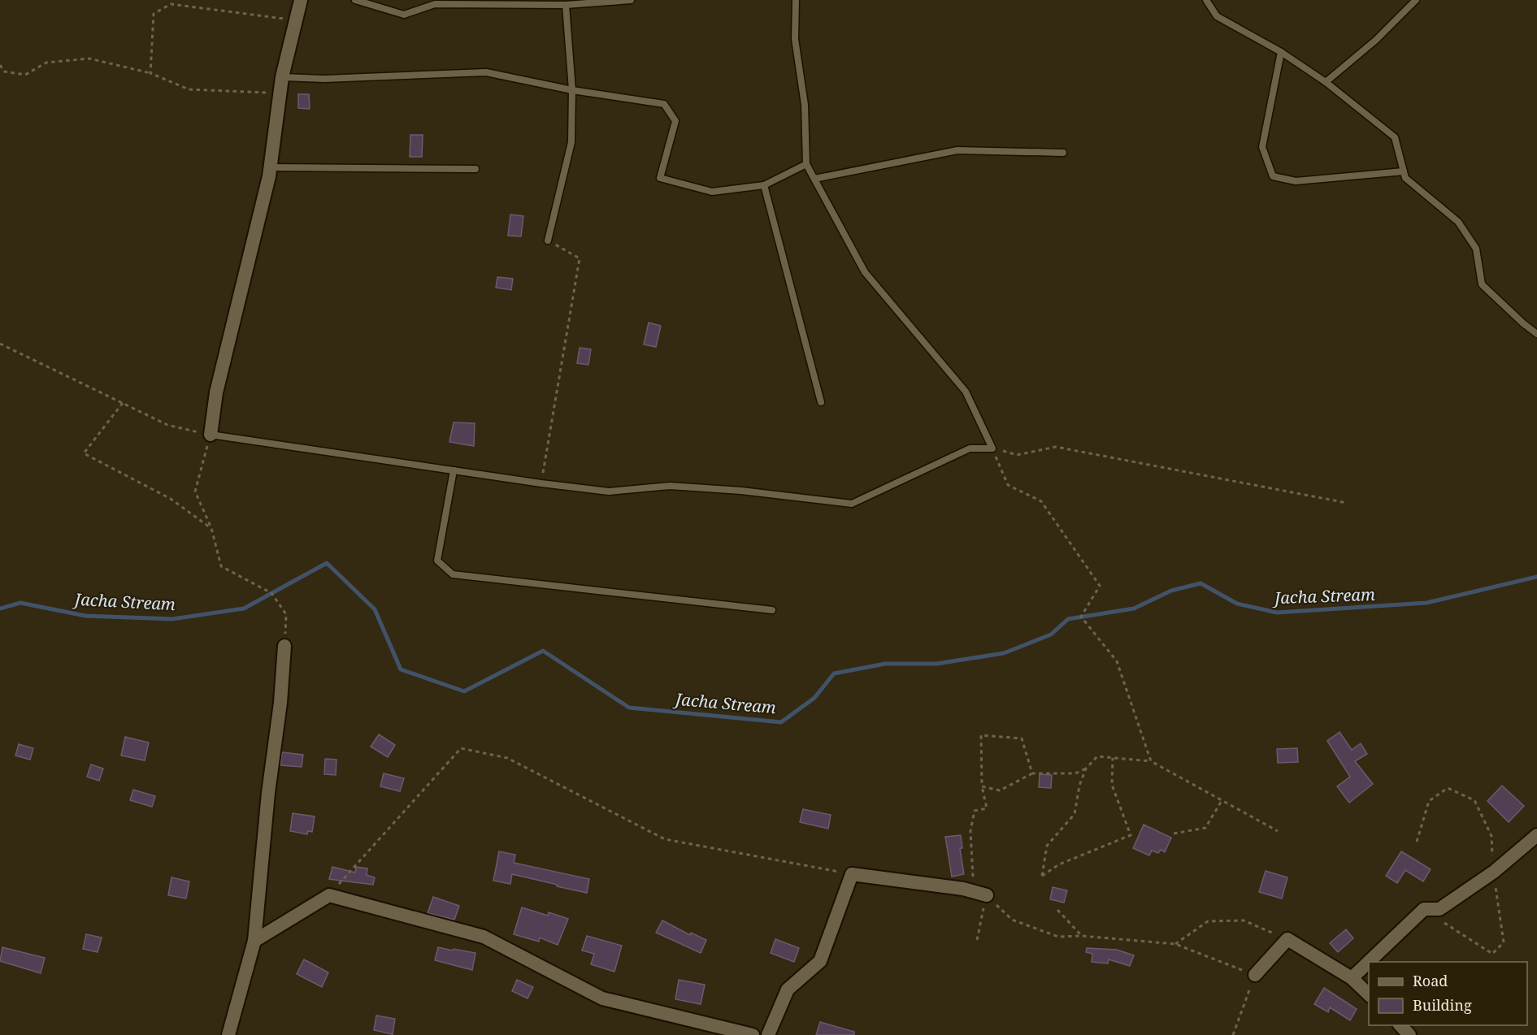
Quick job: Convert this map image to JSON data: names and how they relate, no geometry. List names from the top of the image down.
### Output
{
  "water": ["Jacha Stream"],
  "legend": ["Road", "Building"]
}
